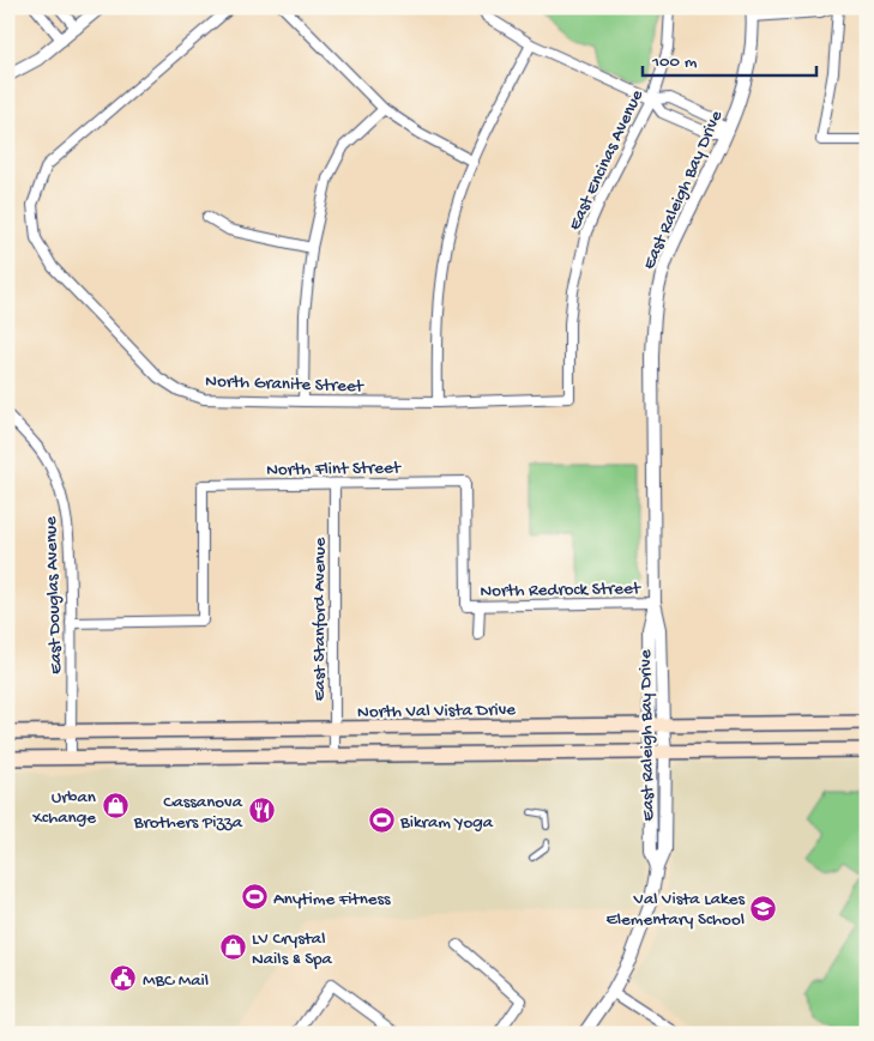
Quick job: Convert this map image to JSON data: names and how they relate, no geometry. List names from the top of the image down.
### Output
{
  "streets": {
    "main road": ["North Val Vista Drive"],
    "street": [
      "East Encinas Avenue",
      "East Raleigh Bay Drive",
      "North Granite Street",
      "North Flint Street",
      "North Redrock Street",
      "East Douglas Avenue",
      "East Stanford Avenue"
    ]
  },
  "crossings": [
    ["East Encinas Avenue", "North Granite Street"],
    ["East Raleigh Bay Drive", "North Redrock Street"],
    ["East Raleigh Bay Drive", "North Val Vista Drive"],
    ["North Flint Street", "North Redrock Street"],
    ["North Flint Street", "East Douglas Avenue"],
    ["North Flint Street", "East Stanford Avenue"],
    ["East Douglas Avenue", "North Val Vista Drive"],
    ["East Stanford Avenue", "North Val Vista Drive"]
  ],
  "places": {
    "shop": ["Urban Xchange", "LV Crystal Nails & Spa"],
    "restaurant": ["Cassanova Brothers Pizza"],
    "sports": ["Bikram Yoga", "Anytime Fitness"],
    "school or university": ["Val Vista Lakes Elementary School"],
    "public building": ["MBC Mail"]
  },
  "scale_bar": "100 m"
}
